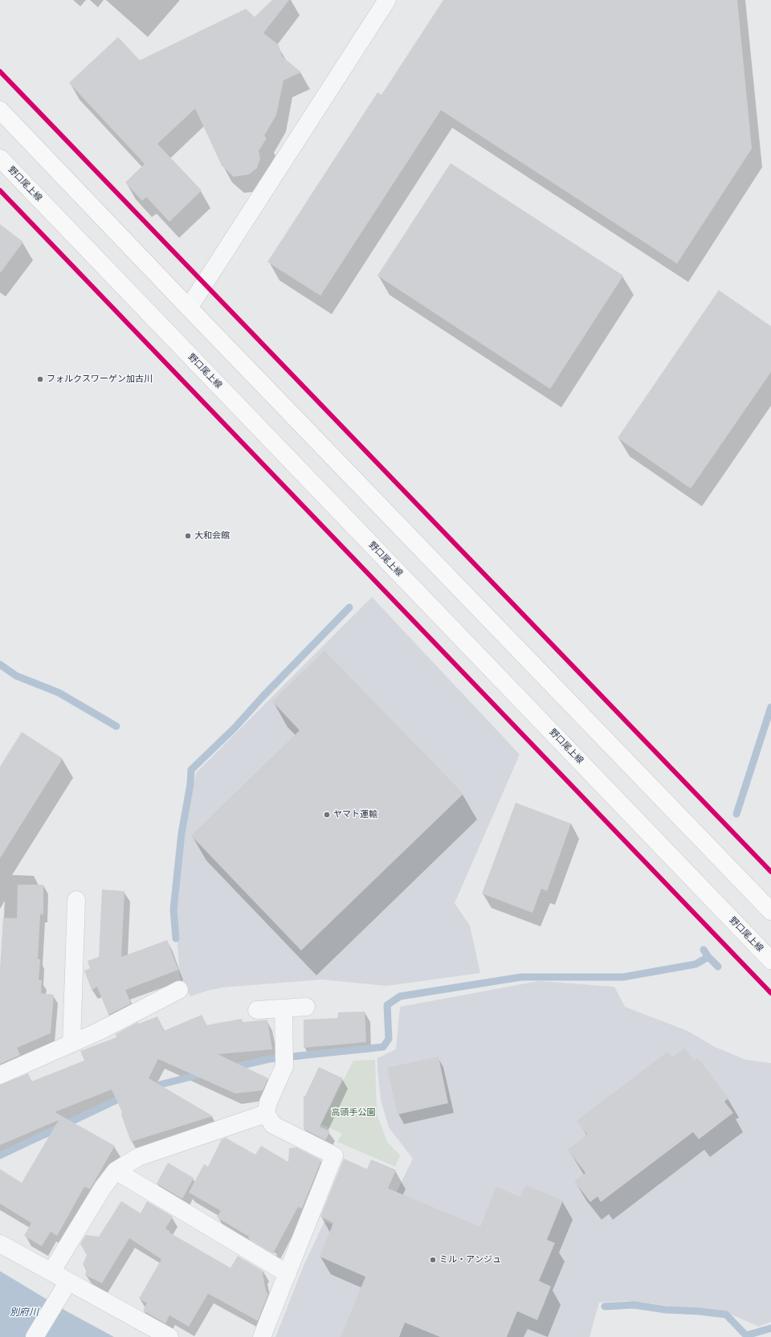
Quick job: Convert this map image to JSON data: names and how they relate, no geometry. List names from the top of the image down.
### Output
{
  "streets": {
    "main road": ["野口尾上線"]
  },
  "water": ["別府川"],
  "parks": ["高頭手公園"],
  "places": [
    "フォルクスワーゲン加古川",
    "大和会館",
    "ヤマト運輸",
    "ミル・アンジュ"
  ]
}
